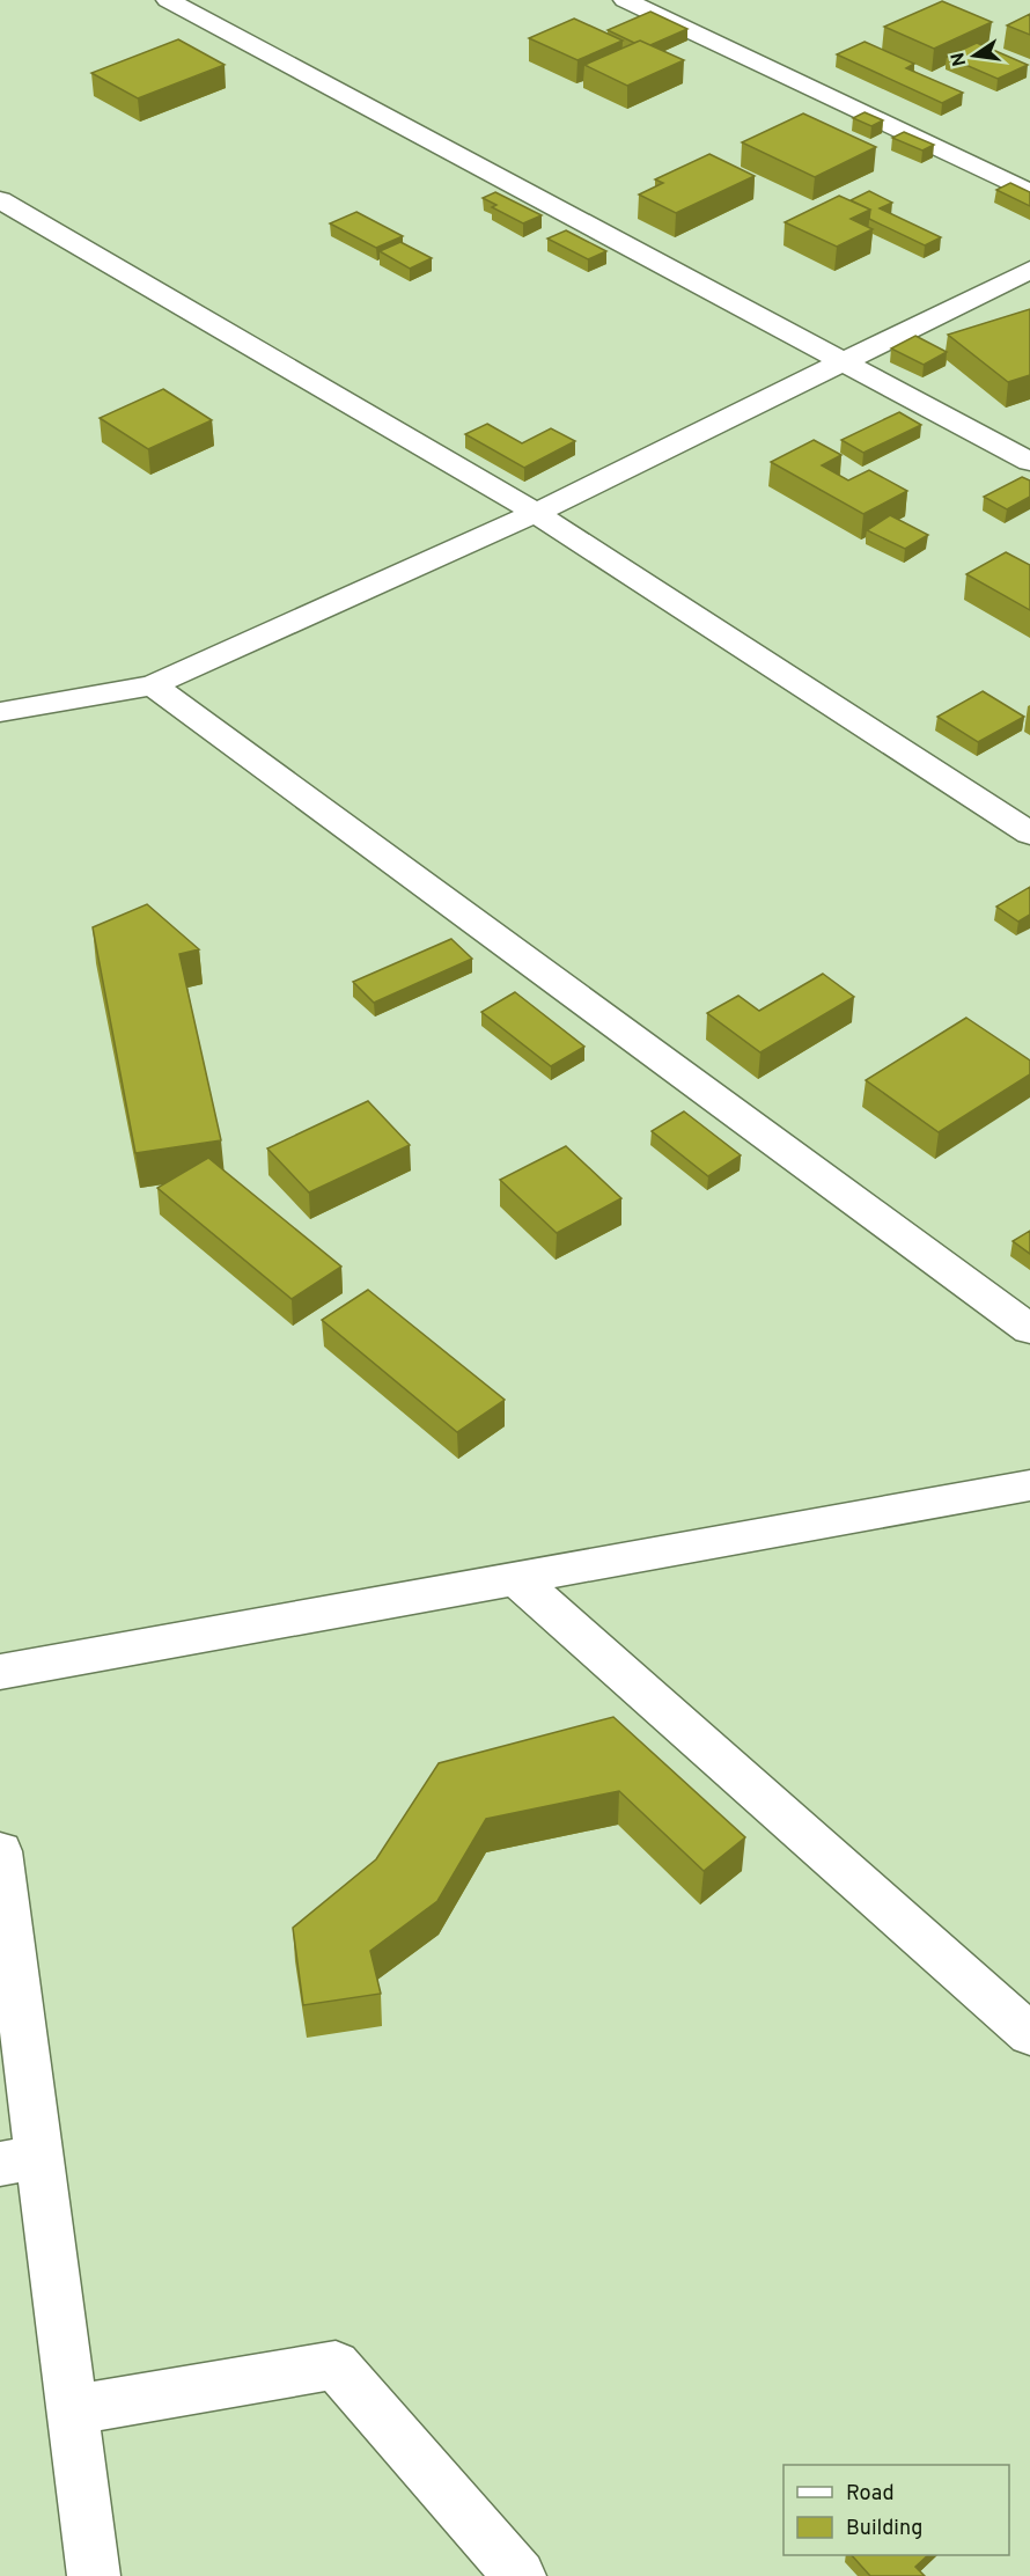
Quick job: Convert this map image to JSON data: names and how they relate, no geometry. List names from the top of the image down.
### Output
{
  "legend": ["Road", "Building"],
  "north": "left"
}
